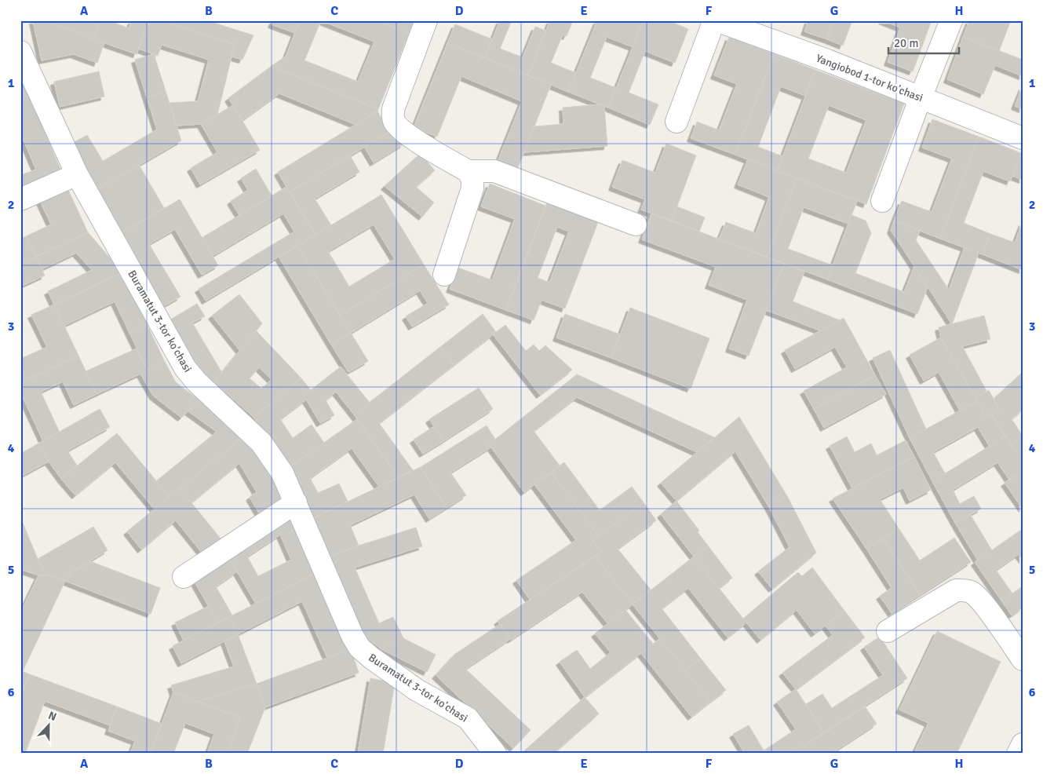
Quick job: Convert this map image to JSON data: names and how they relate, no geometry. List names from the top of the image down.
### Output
{
  "streets": {
    "street": ["Yangiobod 1-tor koʼchasi", "Buramatut 3-tor koʼchasi"]
  },
  "scale_bar": "20 m",
  "north": "top",
  "grid": {
    "columns": [
      "A",
      "B",
      "C",
      "D",
      "E",
      "F",
      "G",
      "H"
    ],
    "rows": [
      "1",
      "2",
      "3",
      "4",
      "5",
      "6"
    ]
  }
}
